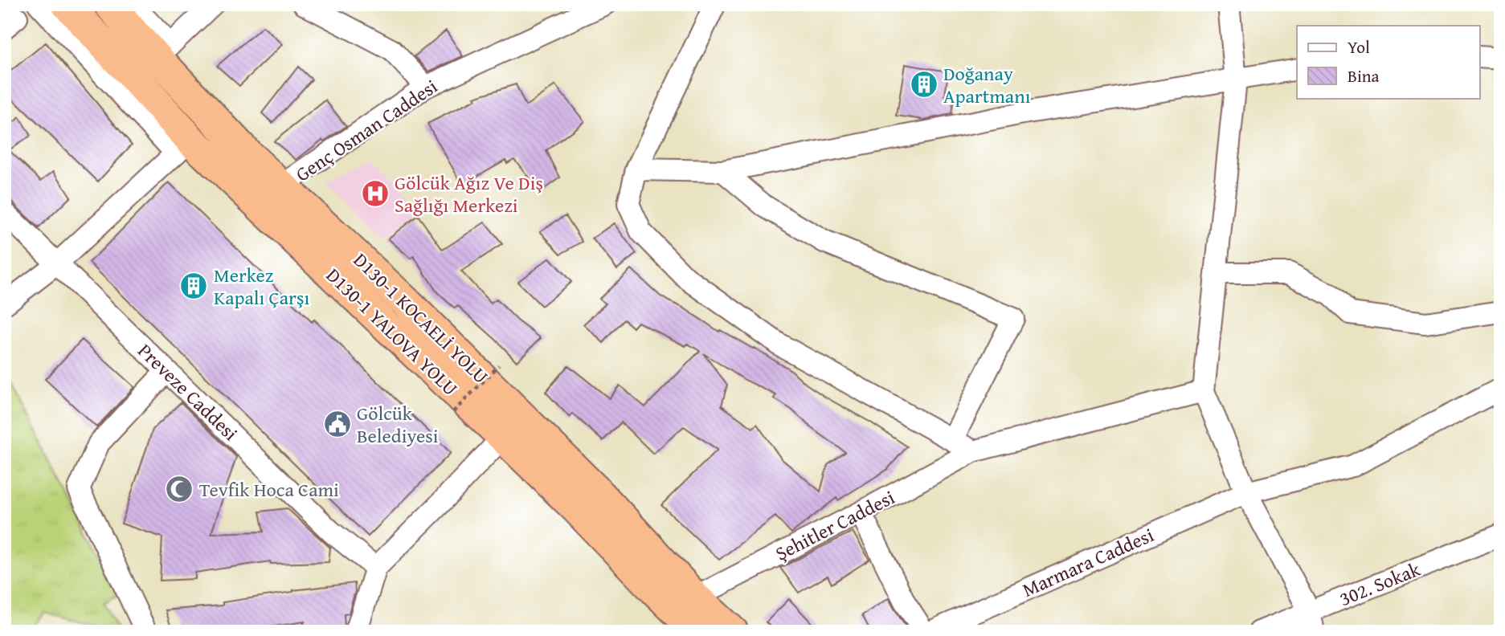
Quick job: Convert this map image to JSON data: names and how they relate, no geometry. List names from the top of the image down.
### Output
{
  "streets": {
    "highway": ["D130-1 KOCAELİ YOLU", "D130-1 YALOVA YOLU"],
    "street": [
      "Genç Osman Caddesi",
      "Preveze Caddesi",
      "Şehitler Caddesi",
      "Marmara Caddesi",
      "302. Sokak"
    ]
  },
  "crossings": [
    ["Genç Osman Caddesi", "D130-1 KOCAELİ YOLU"],
    ["D130-1 KOCAELİ YOLU", "Şehitler Caddesi"]
  ],
  "places": {
    "building": ["Doğanay Apartmanı", "Merkez Kapalı Çarşı"],
    "hospital": ["Gölcük Ağız Ve Diş Sağlığı Merkezi"],
    "public building": ["Gölcük Belediyesi"],
    "mosque": ["Tevfik Hoca Cami"]
  },
  "legend": ["Yol", "Bina"]
}
